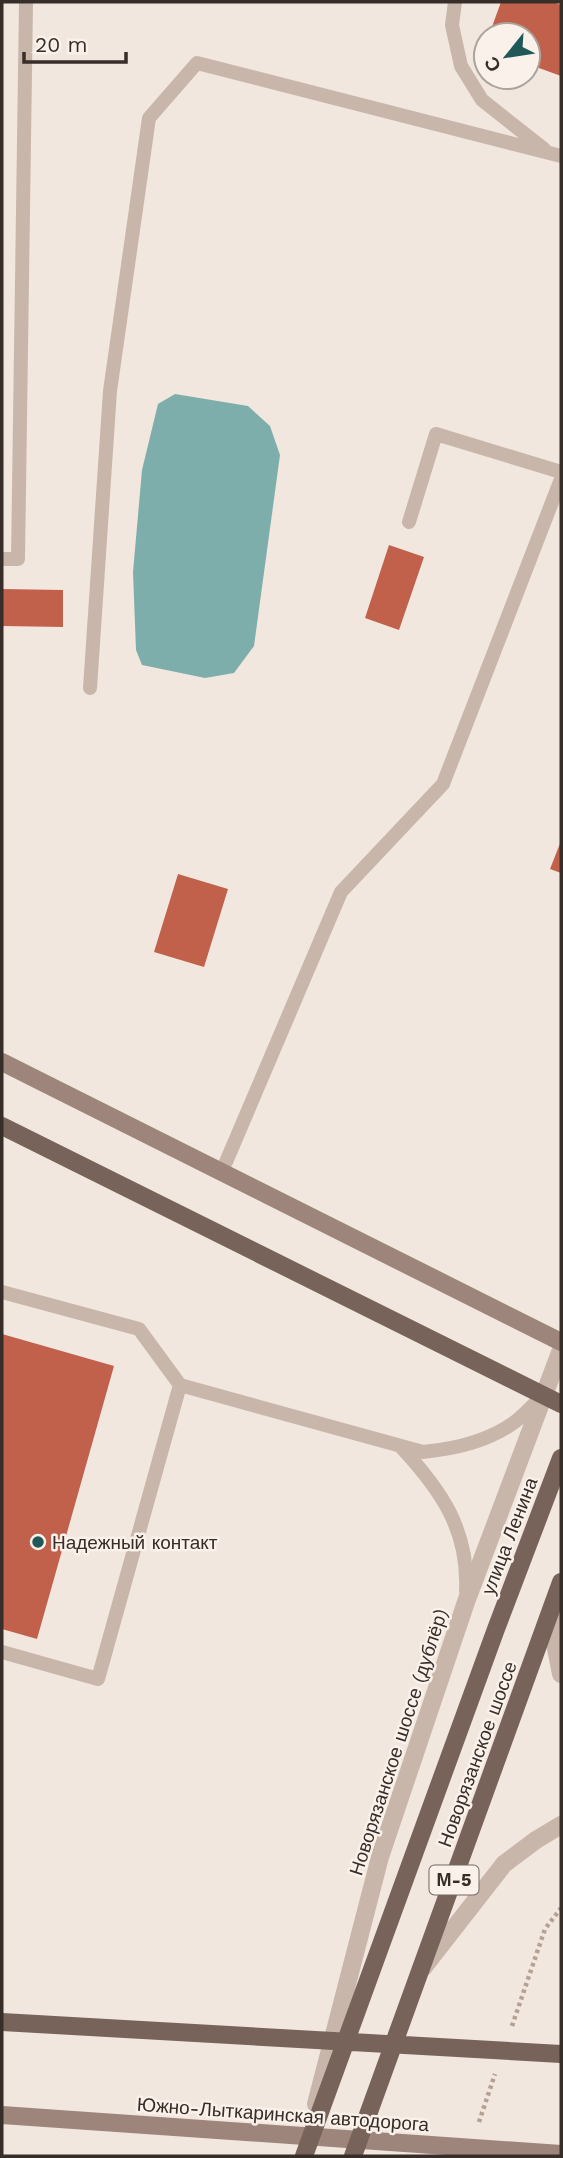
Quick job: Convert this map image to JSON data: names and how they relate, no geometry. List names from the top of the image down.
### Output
{
  "streets": {
    "main road": [
      "улица Ленина",
      "Новорязанское шоссе",
      "М-5",
      "Южно-Лыткаринская автодорога"
    ],
    "street": ["Новорязанское шоссе (дублёр)"]
  },
  "crossings": [
    ["улица Ленина", "Новорязанское шоссе"],
    ["Новорязанское шоссе (дублёр)", "Новорязанское шоссе"],
    ["Новорязанское шоссе", "М-5"]
  ],
  "places": ["Надежный контакт"],
  "scale_bar": "20 m",
  "north": "bottom left"
}
